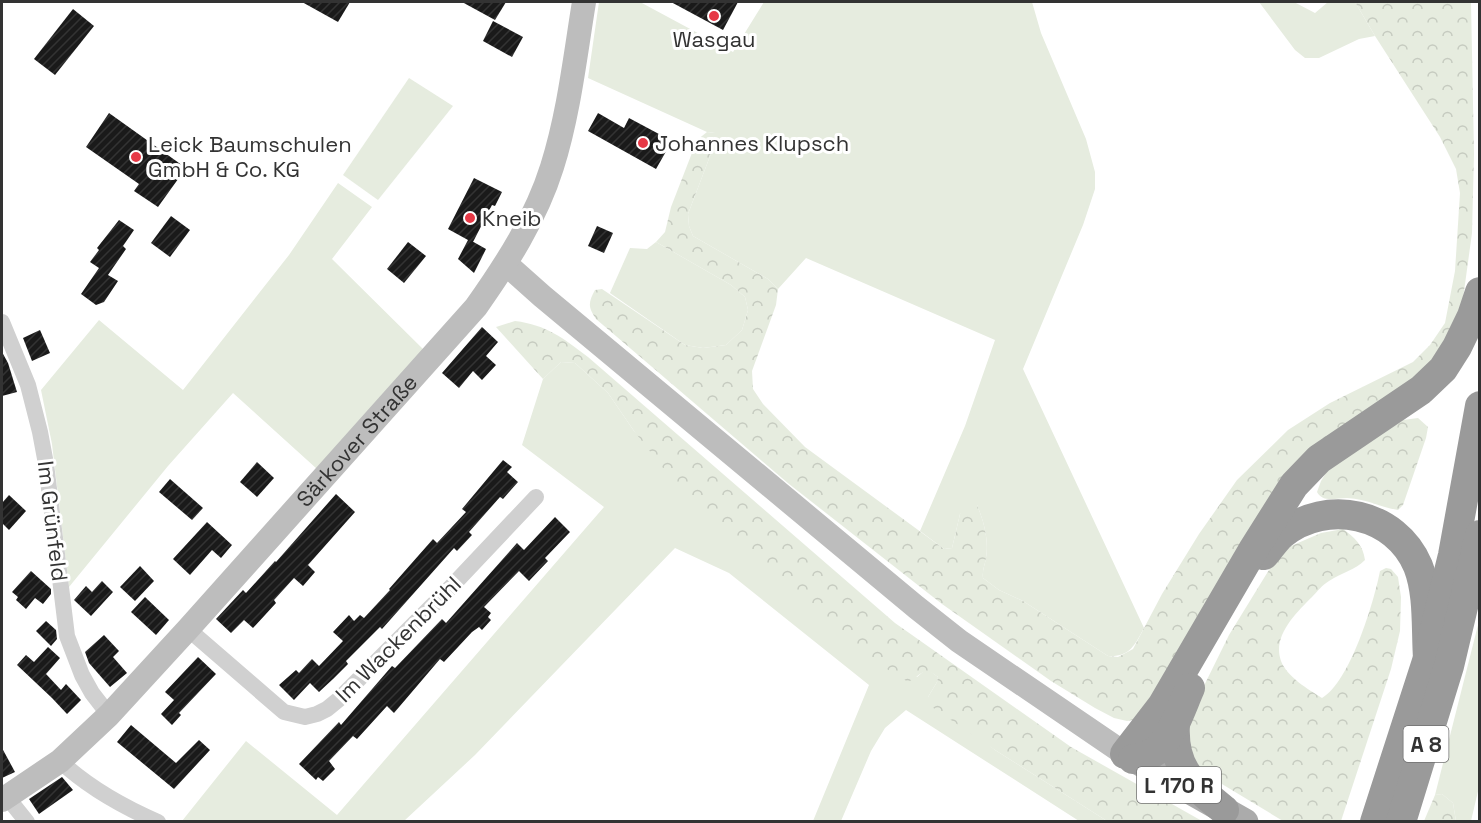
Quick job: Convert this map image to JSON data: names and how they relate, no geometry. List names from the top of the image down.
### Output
{
  "streets": {
    "highway": ["A 8"],
    "main road": ["Särkover Straße", "L 170 R"],
    "street": ["Im Grünfeld", "Im Wackenbrühl"]
  },
  "crossings": [
    ["Särkover Straße", "Im Grünfeld"],
    ["Särkover Straße", "Im Wackenbrühl"],
    ["Särkover Straße", "L 170 R"]
  ],
  "places": [
    "Wasgau",
    "Johannes Klupsch",
    "Leick Baumschulen GmbH & Co. KG",
    "Kneib"
  ]
}
